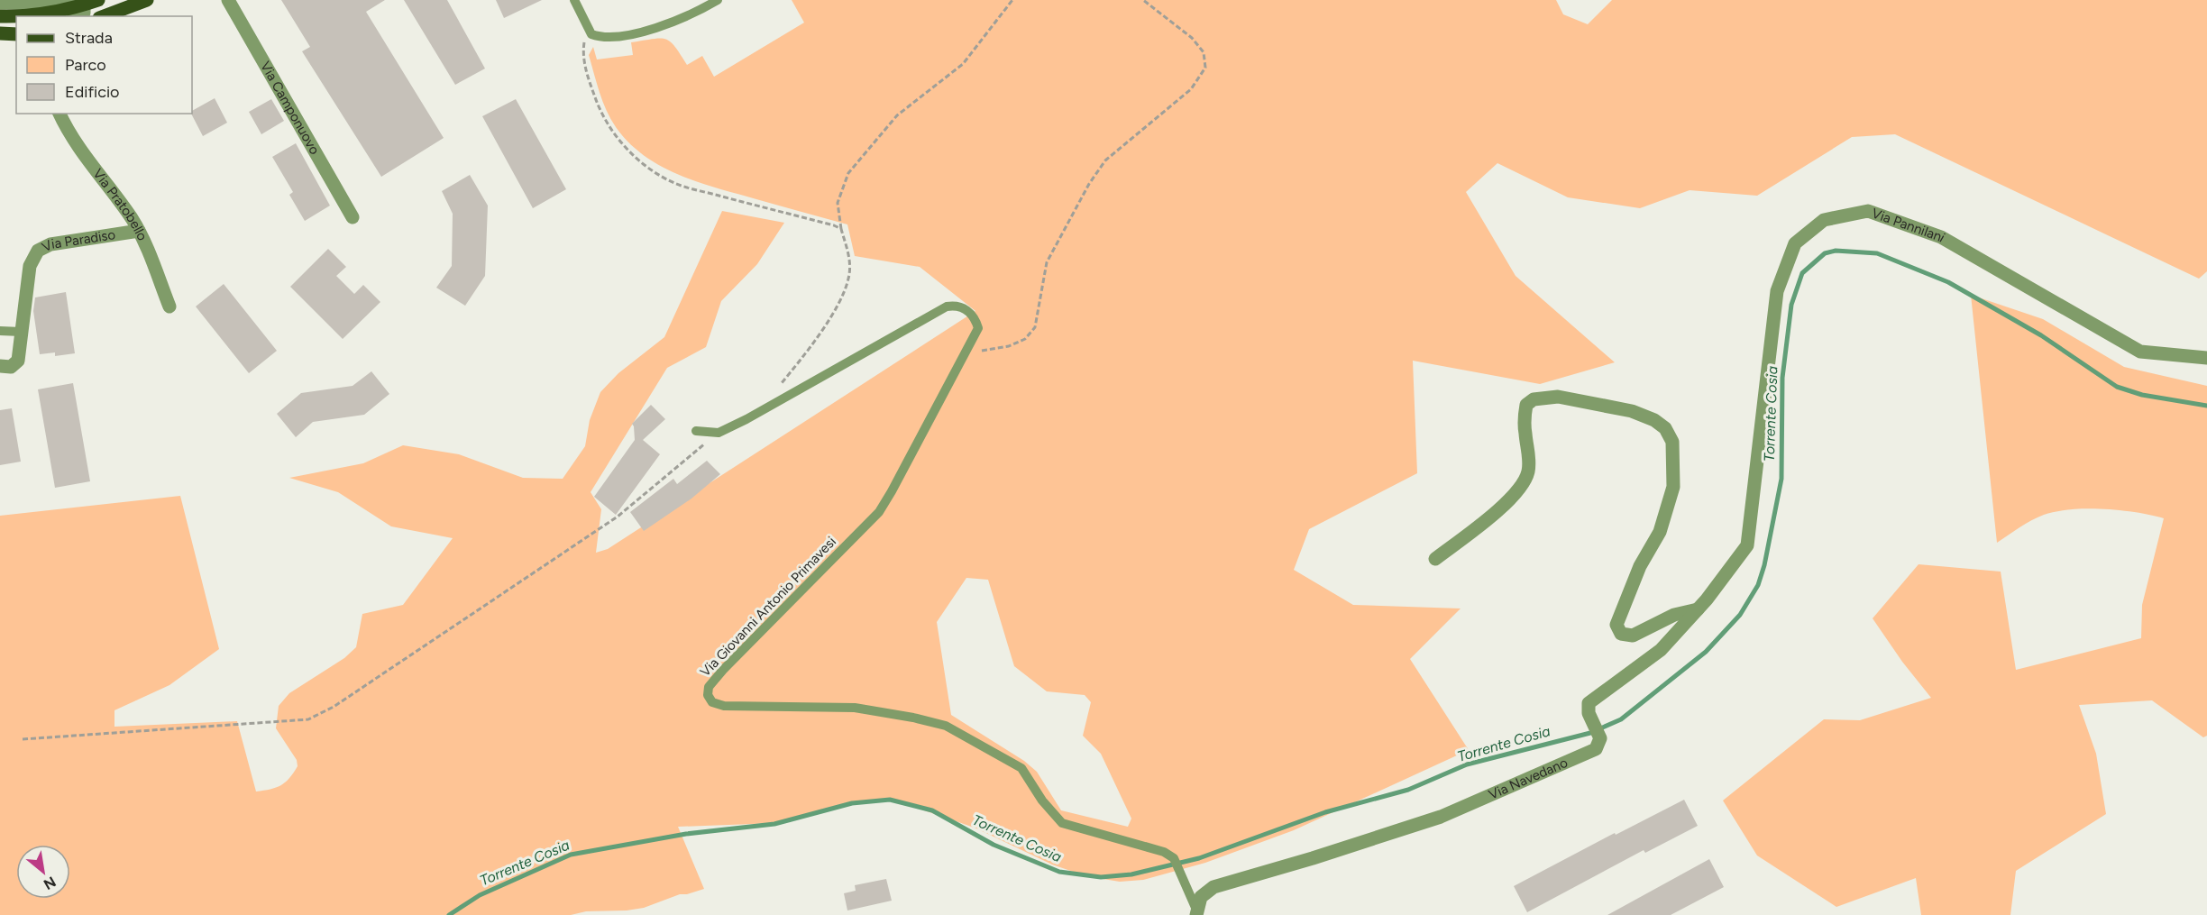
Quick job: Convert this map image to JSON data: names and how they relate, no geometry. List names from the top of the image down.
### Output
{
  "streets": {
    "street": [
      "Via Camponuovo",
      "Via Pratobello",
      "Via Pannilani",
      "Via Paradiso",
      "Via Navedano"
    ],
    "lane": ["Via Giovanni Antonio Primavesi"]
  },
  "crossings": [
    ["Via Pratobello", "Via Paradiso"],
    ["Via Pannilani", "Via Navedano"],
    ["Via Giovanni Antonio Primavesi", "Via Navedano"]
  ],
  "water": ["Torrente Cosia"],
  "legend": ["Strada", "Parco", "Edificio"],
  "north": "bottom right"
}
